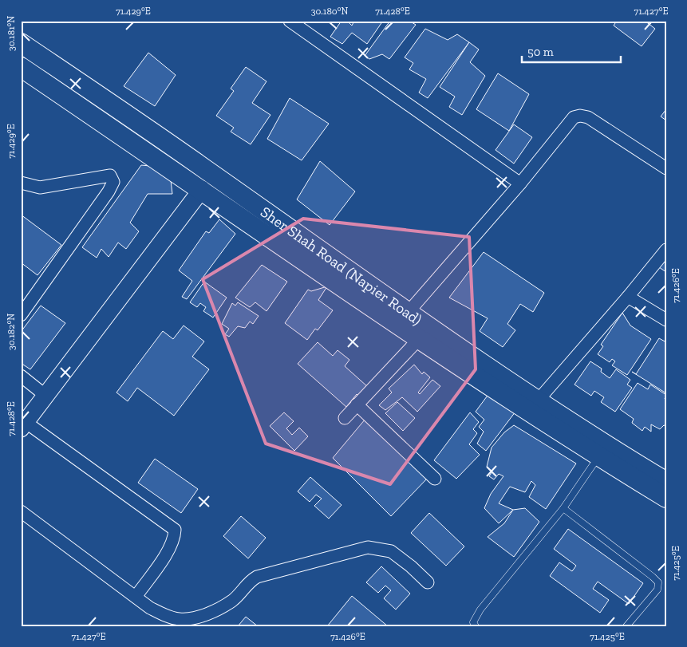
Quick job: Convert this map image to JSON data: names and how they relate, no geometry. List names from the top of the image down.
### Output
{
  "streets": {
    "main road": ["Sher Shah Road (Napier Road)"]
  },
  "scale_bar": "50 m",
  "coordinates": [
    "71.429°E",
    "30.180°N",
    "71.428°E",
    "71.427°E",
    "30.181°N",
    "71.426°E",
    "30.182°N",
    "71.425°E"
  ]
}
